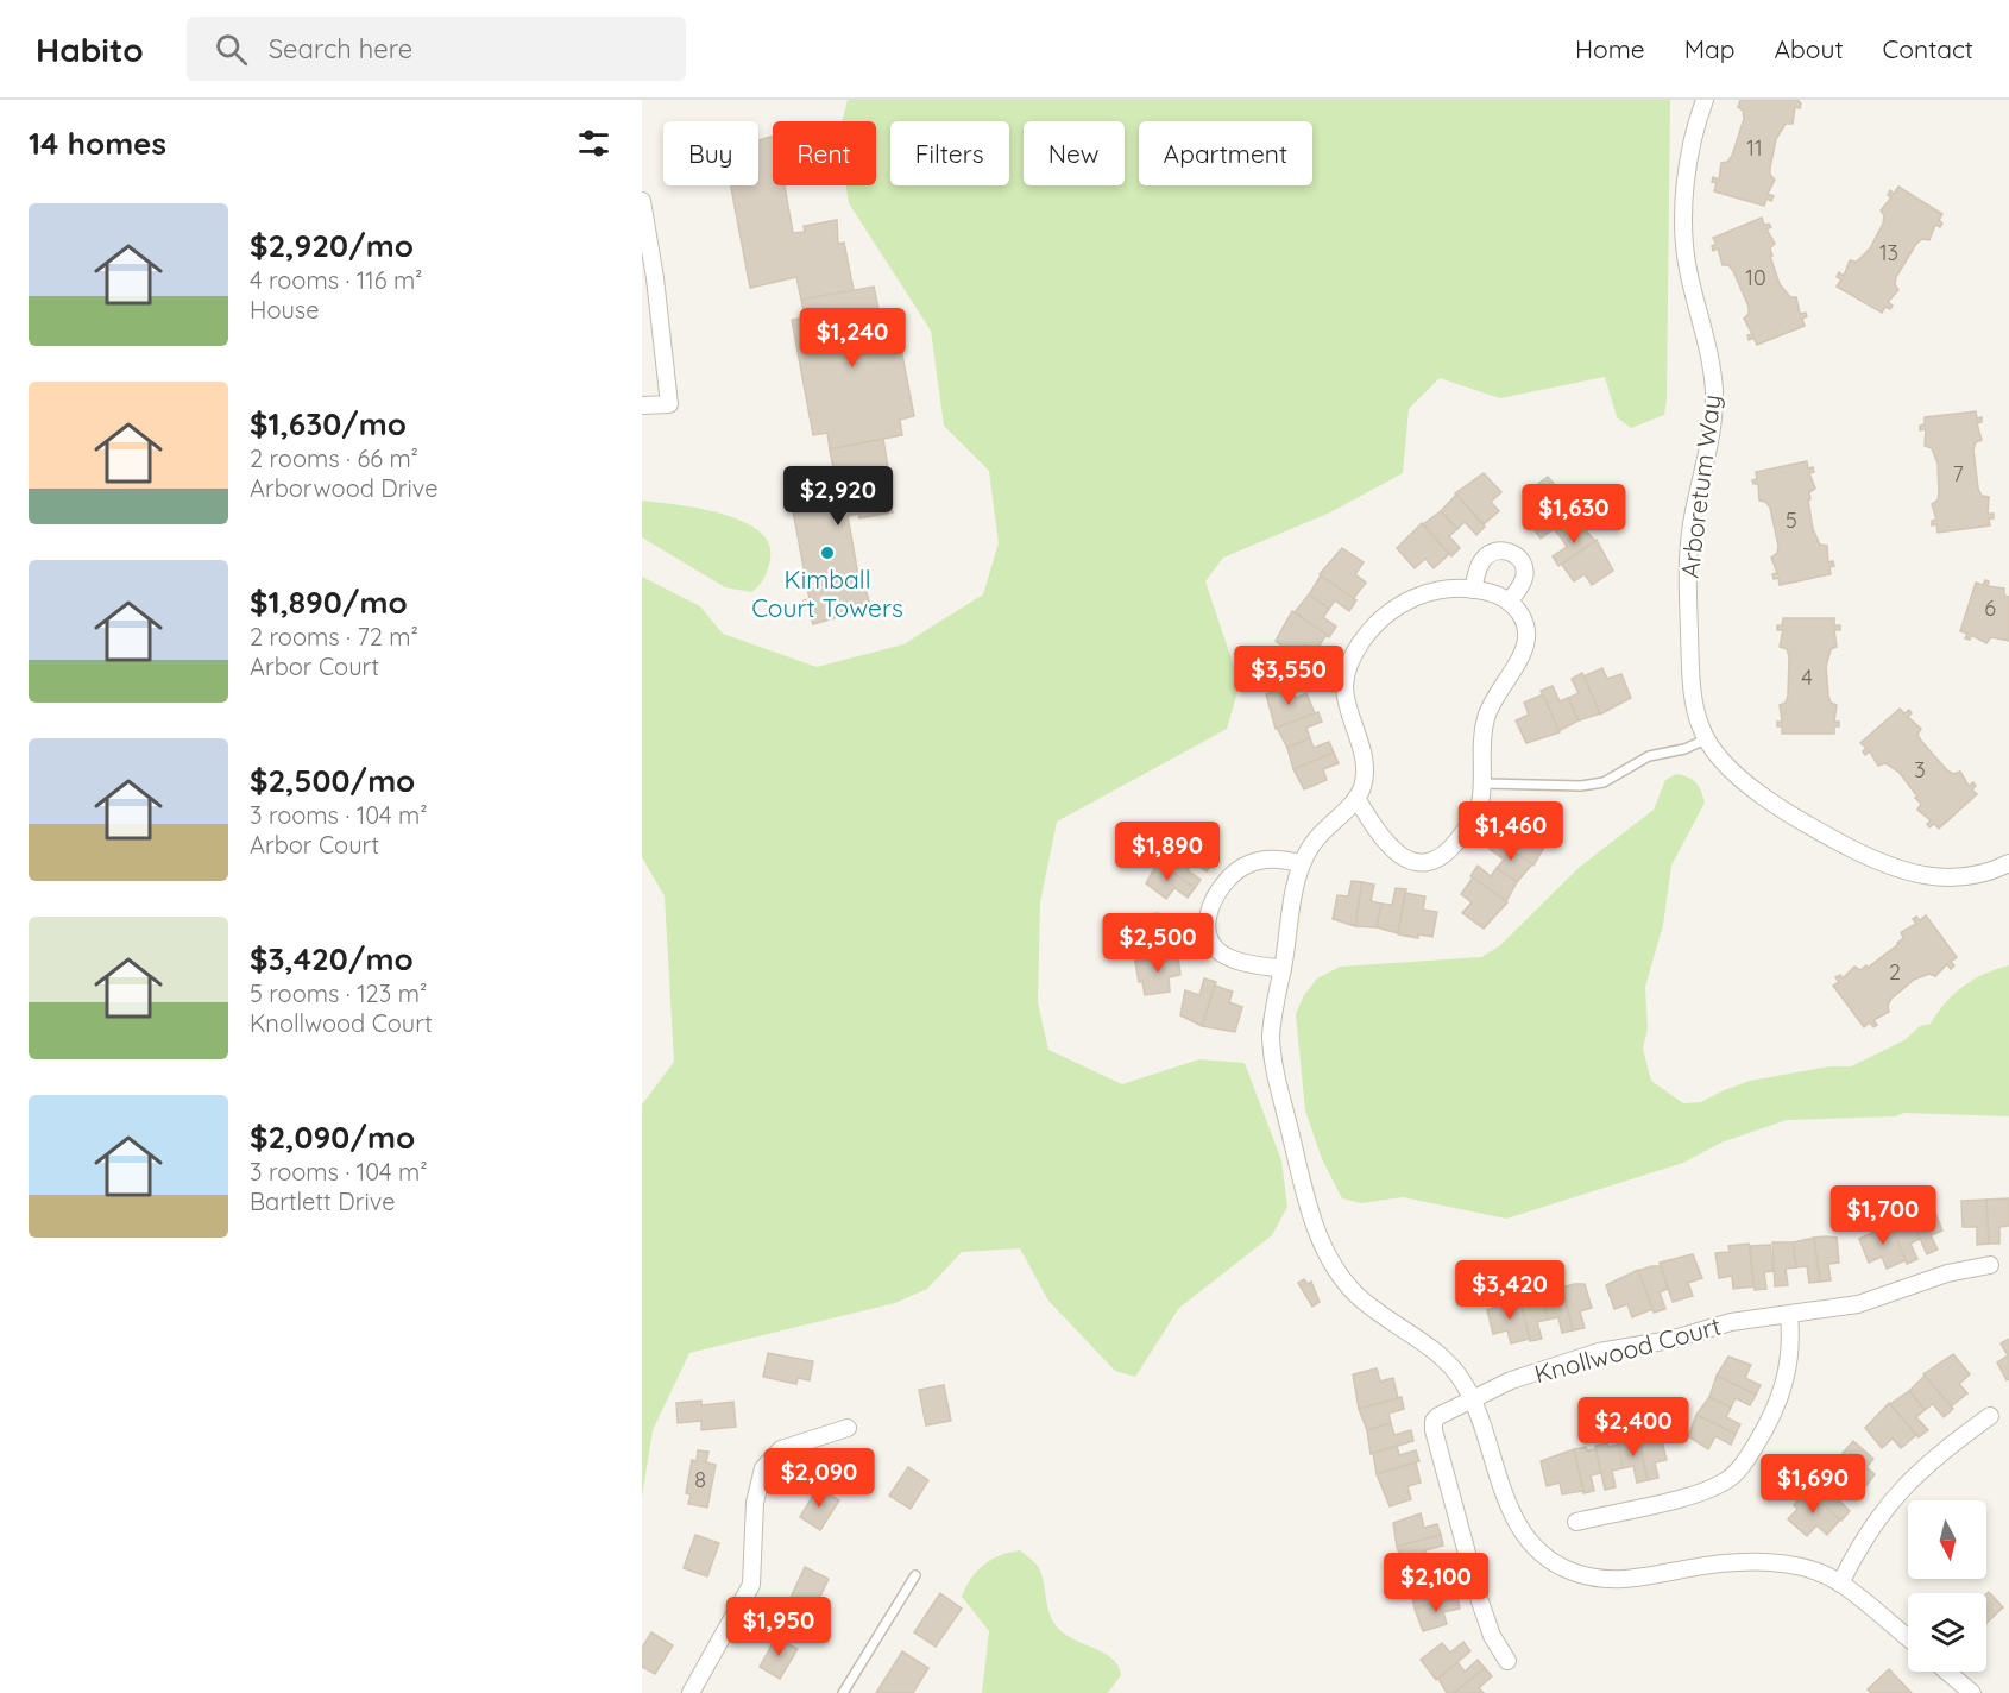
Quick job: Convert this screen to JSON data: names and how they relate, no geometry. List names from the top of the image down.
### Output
{
  "streets": {
    "street": ["Arboretum Way", "Knollwood Court"]
  },
  "places": ["Kimball Court Towers"],
  "house_numbers": [
    "11",
    "13",
    "10",
    "7",
    "5",
    "6",
    "4",
    "3",
    "2",
    "8"
  ],
  "north": "bottom",
  "page": {
    "header": "Habito",
    "search": "Search here",
    "nav": [
      "Home",
      "Map",
      "About",
      "Contact"
    ],
    "heading": "14 homes",
    "chip": [
      "Buy",
      "Rent",
      "Filters",
      "New",
      "Apartment"
    ],
    "list": [
      {
        "name": "$2,920/mo",
        "note": "4 rooms · 116 m² · House"
      },
      {
        "name": "$1,630/mo",
        "note": "2 rooms · 66 m² · Arborwood Drive"
      },
      {
        "name": "$1,890/mo",
        "note": "2 rooms · 72 m² · Arbor Court"
      },
      {
        "name": "$2,500/mo",
        "note": "3 rooms · 104 m² · Arbor Court"
      },
      {
        "name": "$3,420/mo",
        "note": "5 rooms · 123 m² · Knollwood Court"
      },
      {
        "name": "$2,090/mo",
        "note": "3 rooms · 104 m² · Bartlett Drive"
      }
    ],
    "price": [
      "$1,240",
      "$2,920",
      "$1,630",
      "$3,550",
      "$1,460",
      "$1,890",
      "$2,500",
      "$1,700",
      "$3,420",
      "$2,400",
      "$2,090",
      "$1,690",
      "$2,100",
      "$1,950"
    ]
  }
}
